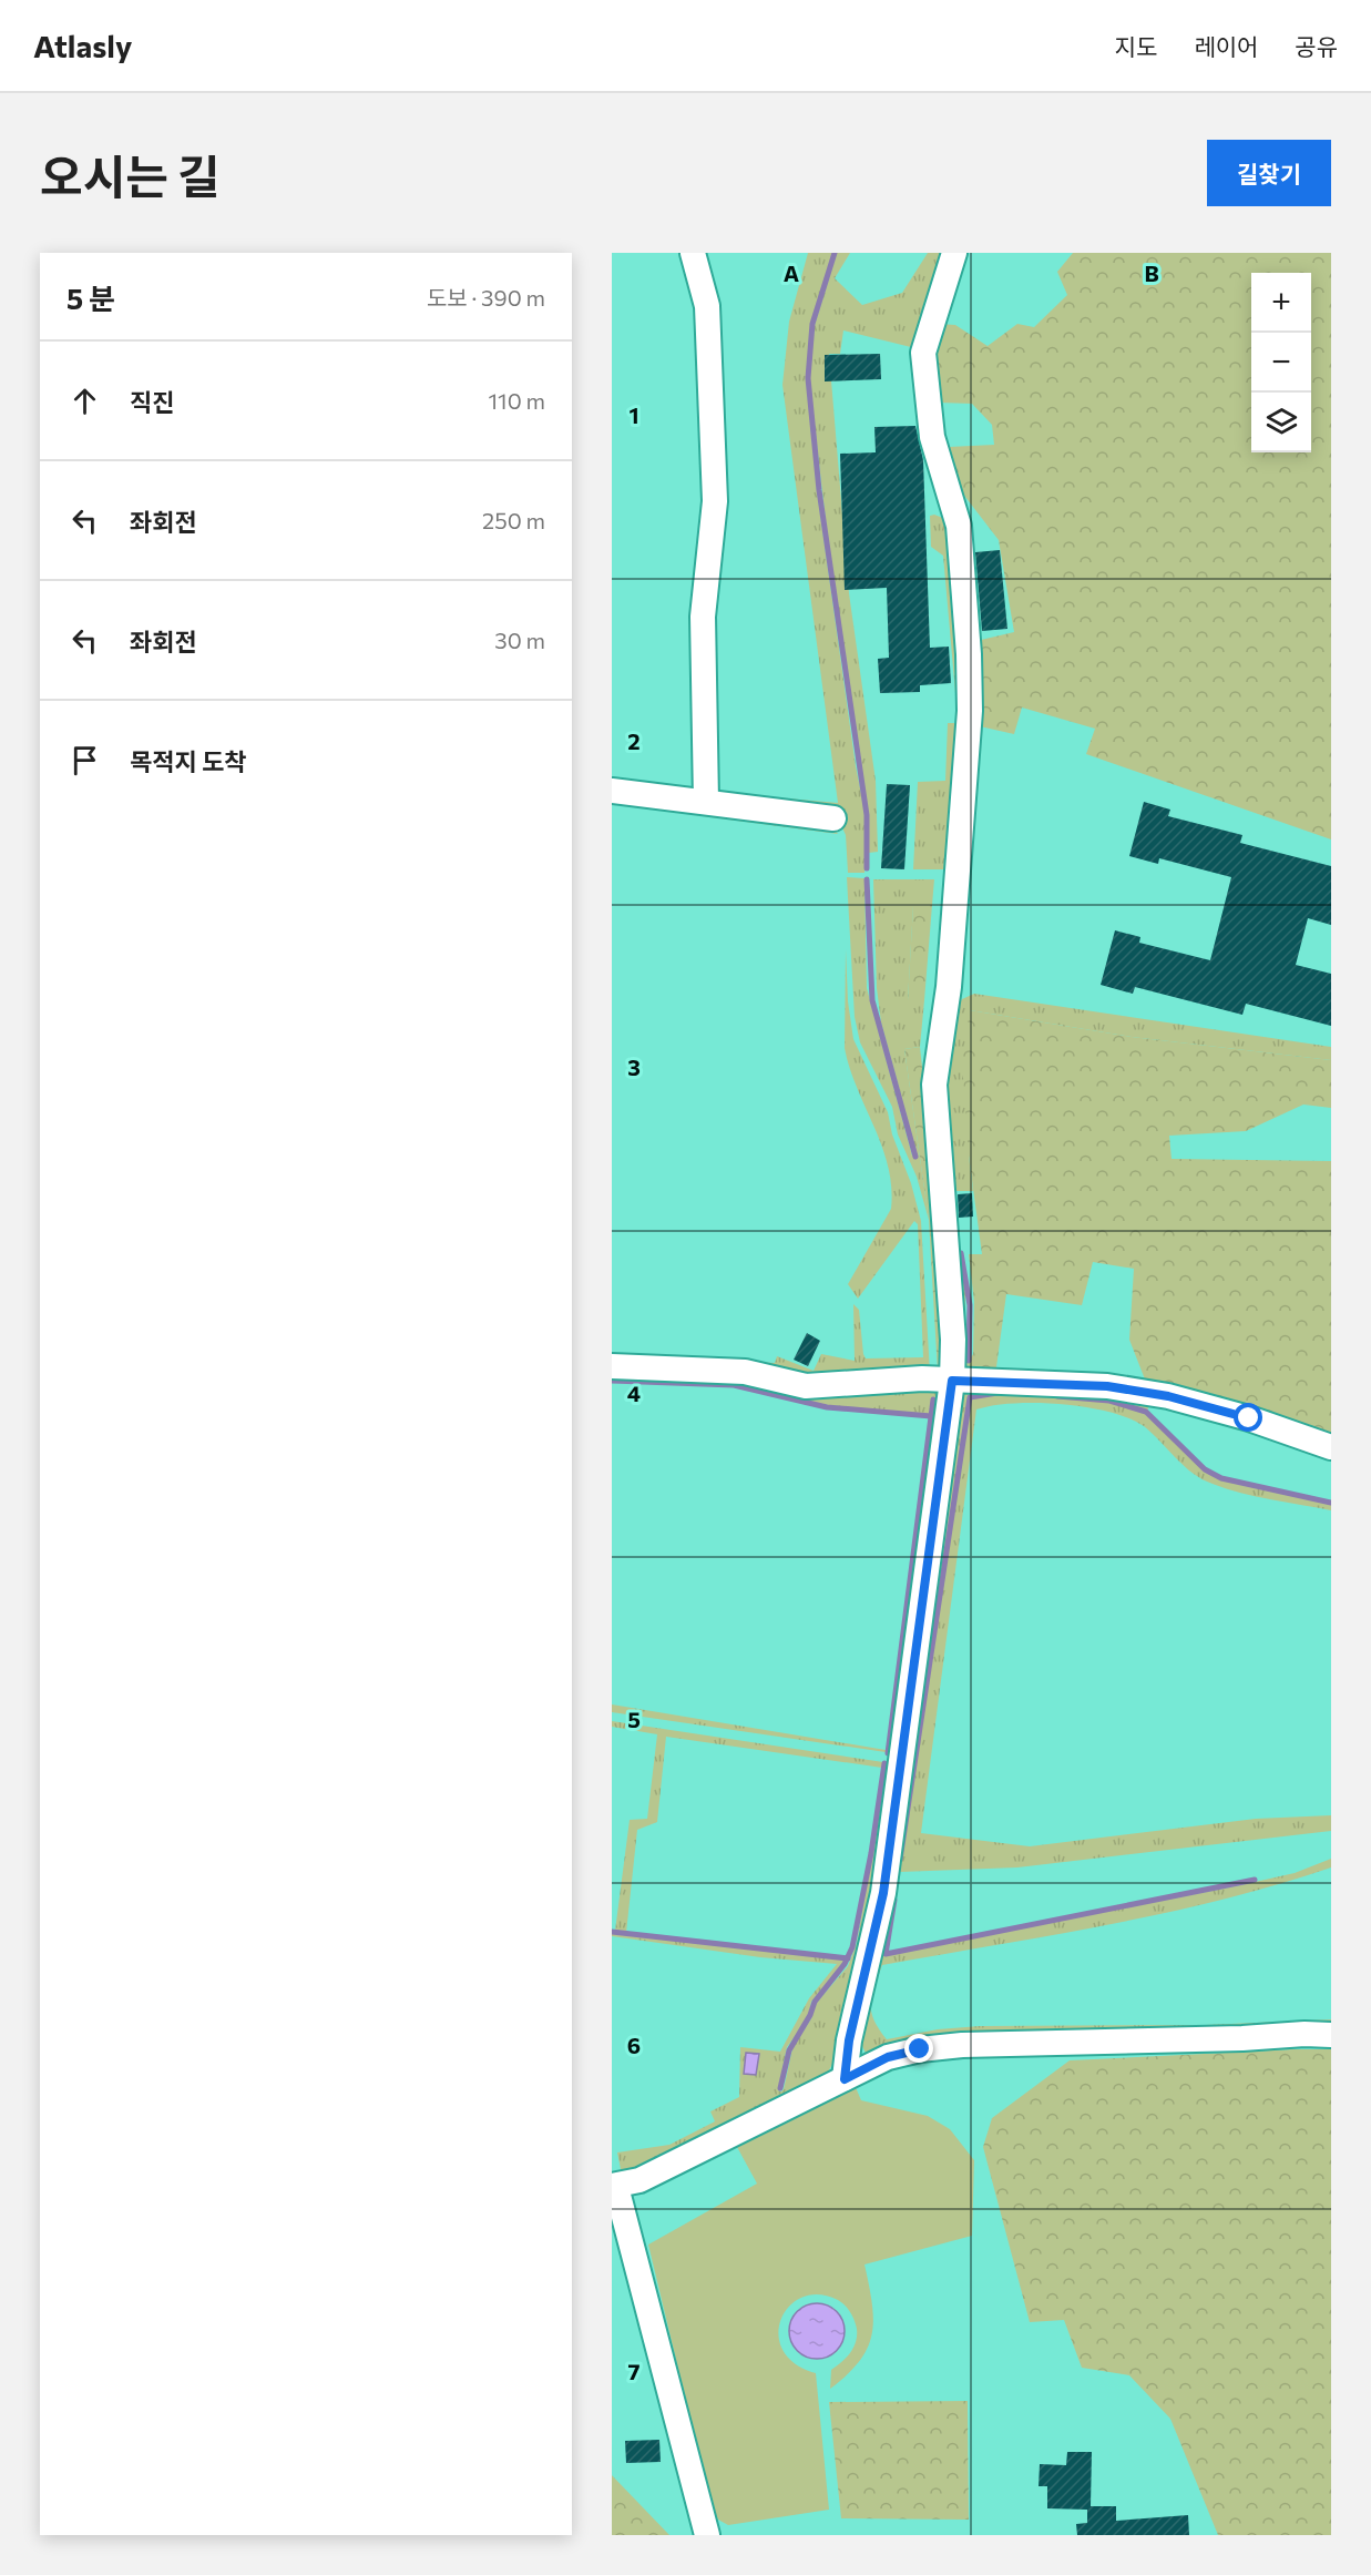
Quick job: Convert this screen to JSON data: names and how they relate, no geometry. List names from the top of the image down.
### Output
{
  "page": {
    "header": "Atlasly",
    "nav": ["지도", "레이어", "공유"],
    "title": "오시는 길",
    "buttons": "길찾기",
    "heading": ["5 분", "도보 · 390 m"],
    "map_buttons": ["+", "−"],
    "list": [
      ["직진", "110 m"],
      ["좌회전", "250 m"],
      ["좌회전", "30 m"],
      "목적지 도착"
    ]
  },
  "grid": {
    "columns": ["A", "B"],
    "rows": [
      "1",
      "2",
      "3",
      "4",
      "5",
      "6",
      "7"
    ]
  }
}
